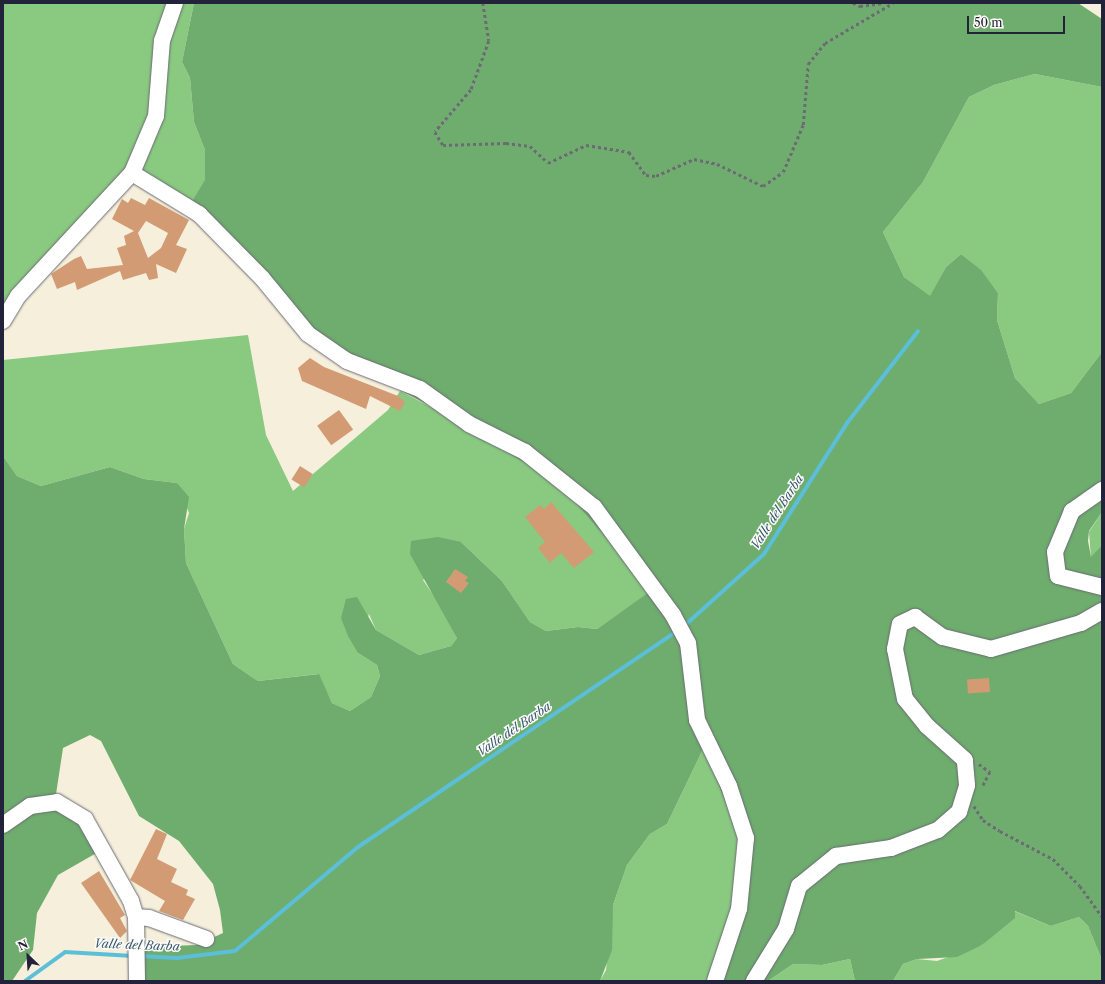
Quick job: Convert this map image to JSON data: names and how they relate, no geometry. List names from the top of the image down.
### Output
{
  "water": ["Valle del Barba"],
  "scale_bar": "50 m",
  "north": "top left"
}
